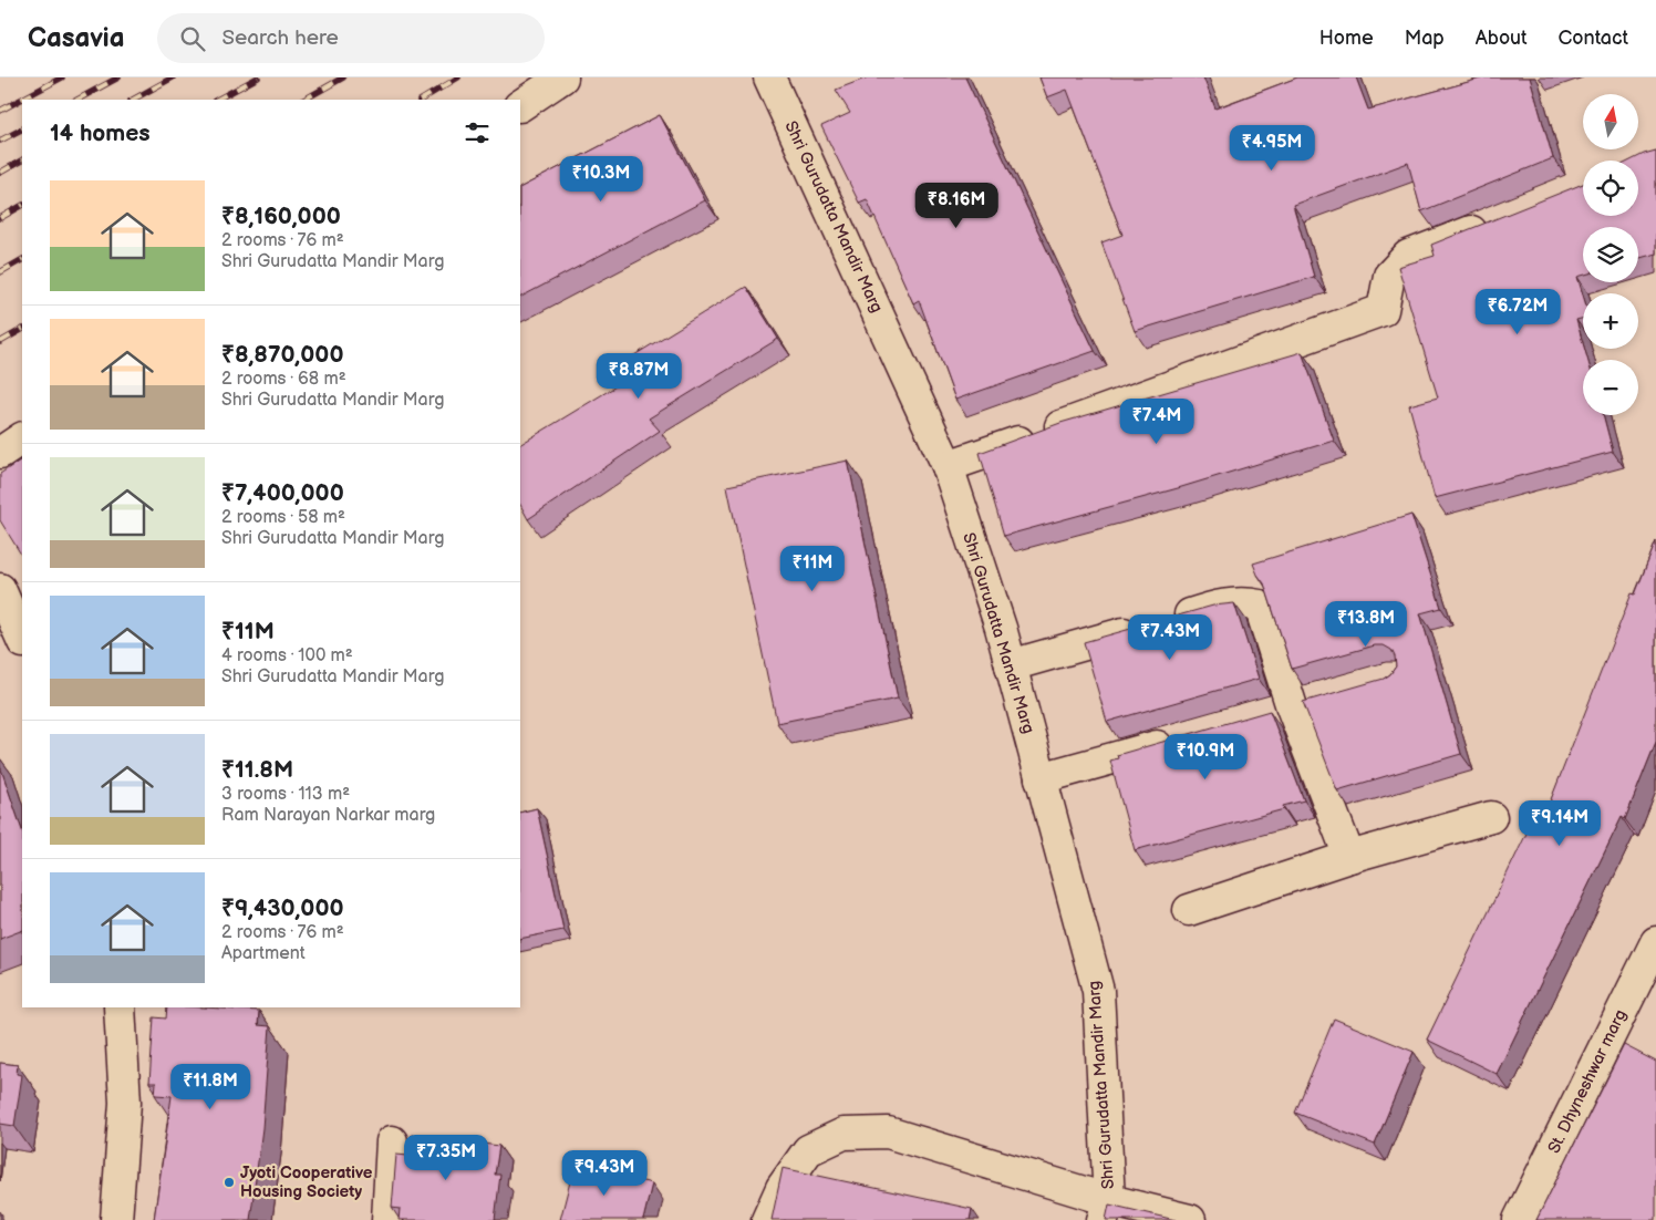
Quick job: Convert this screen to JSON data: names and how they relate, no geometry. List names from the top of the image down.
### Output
{
  "streets": {
    "street": ["Shri Gurudatta Mandir Marg", "St. Dhyneshwar marg"]
  },
  "places": ["Jyoti Cooperative Housing Society"],
  "north": "top",
  "page": {
    "header": "Casavia",
    "search": "Search here",
    "nav": [
      "Home",
      "Map",
      "About",
      "Contact"
    ],
    "map_buttons": ["+", "−"],
    "heading": "14 homes",
    "price": [
      "₹4.95M",
      "₹10.3M",
      "₹8.16M",
      "₹6.72M",
      "₹8.87M",
      "₹7.4M",
      "₹11M",
      "₹13.8M",
      "₹7.43M",
      "₹10.9M",
      "₹9.14M",
      "₹11.8M",
      "₹7.35M",
      "₹9.43M"
    ],
    "list": [
      {
        "name": "₹8,160,000",
        "note": "2 rooms · 76 m² · Shri Gurudatta Mandir Marg"
      },
      {
        "name": "₹8,870,000",
        "note": "2 rooms · 68 m² · Shri Gurudatta Mandir Marg"
      },
      {
        "name": "₹7,400,000",
        "note": "2 rooms · 58 m² · Shri Gurudatta Mandir Marg"
      },
      {
        "name": "₹11M",
        "note": "4 rooms · 100 m² · Shri Gurudatta Mandir Marg"
      },
      {
        "name": "₹11.8M",
        "note": "3 rooms · 113 m² · Ram Narayan Narkar marg"
      },
      {
        "name": "₹9,430,000",
        "note": "2 rooms · 76 m² · Apartment"
      }
    ]
  }
}
